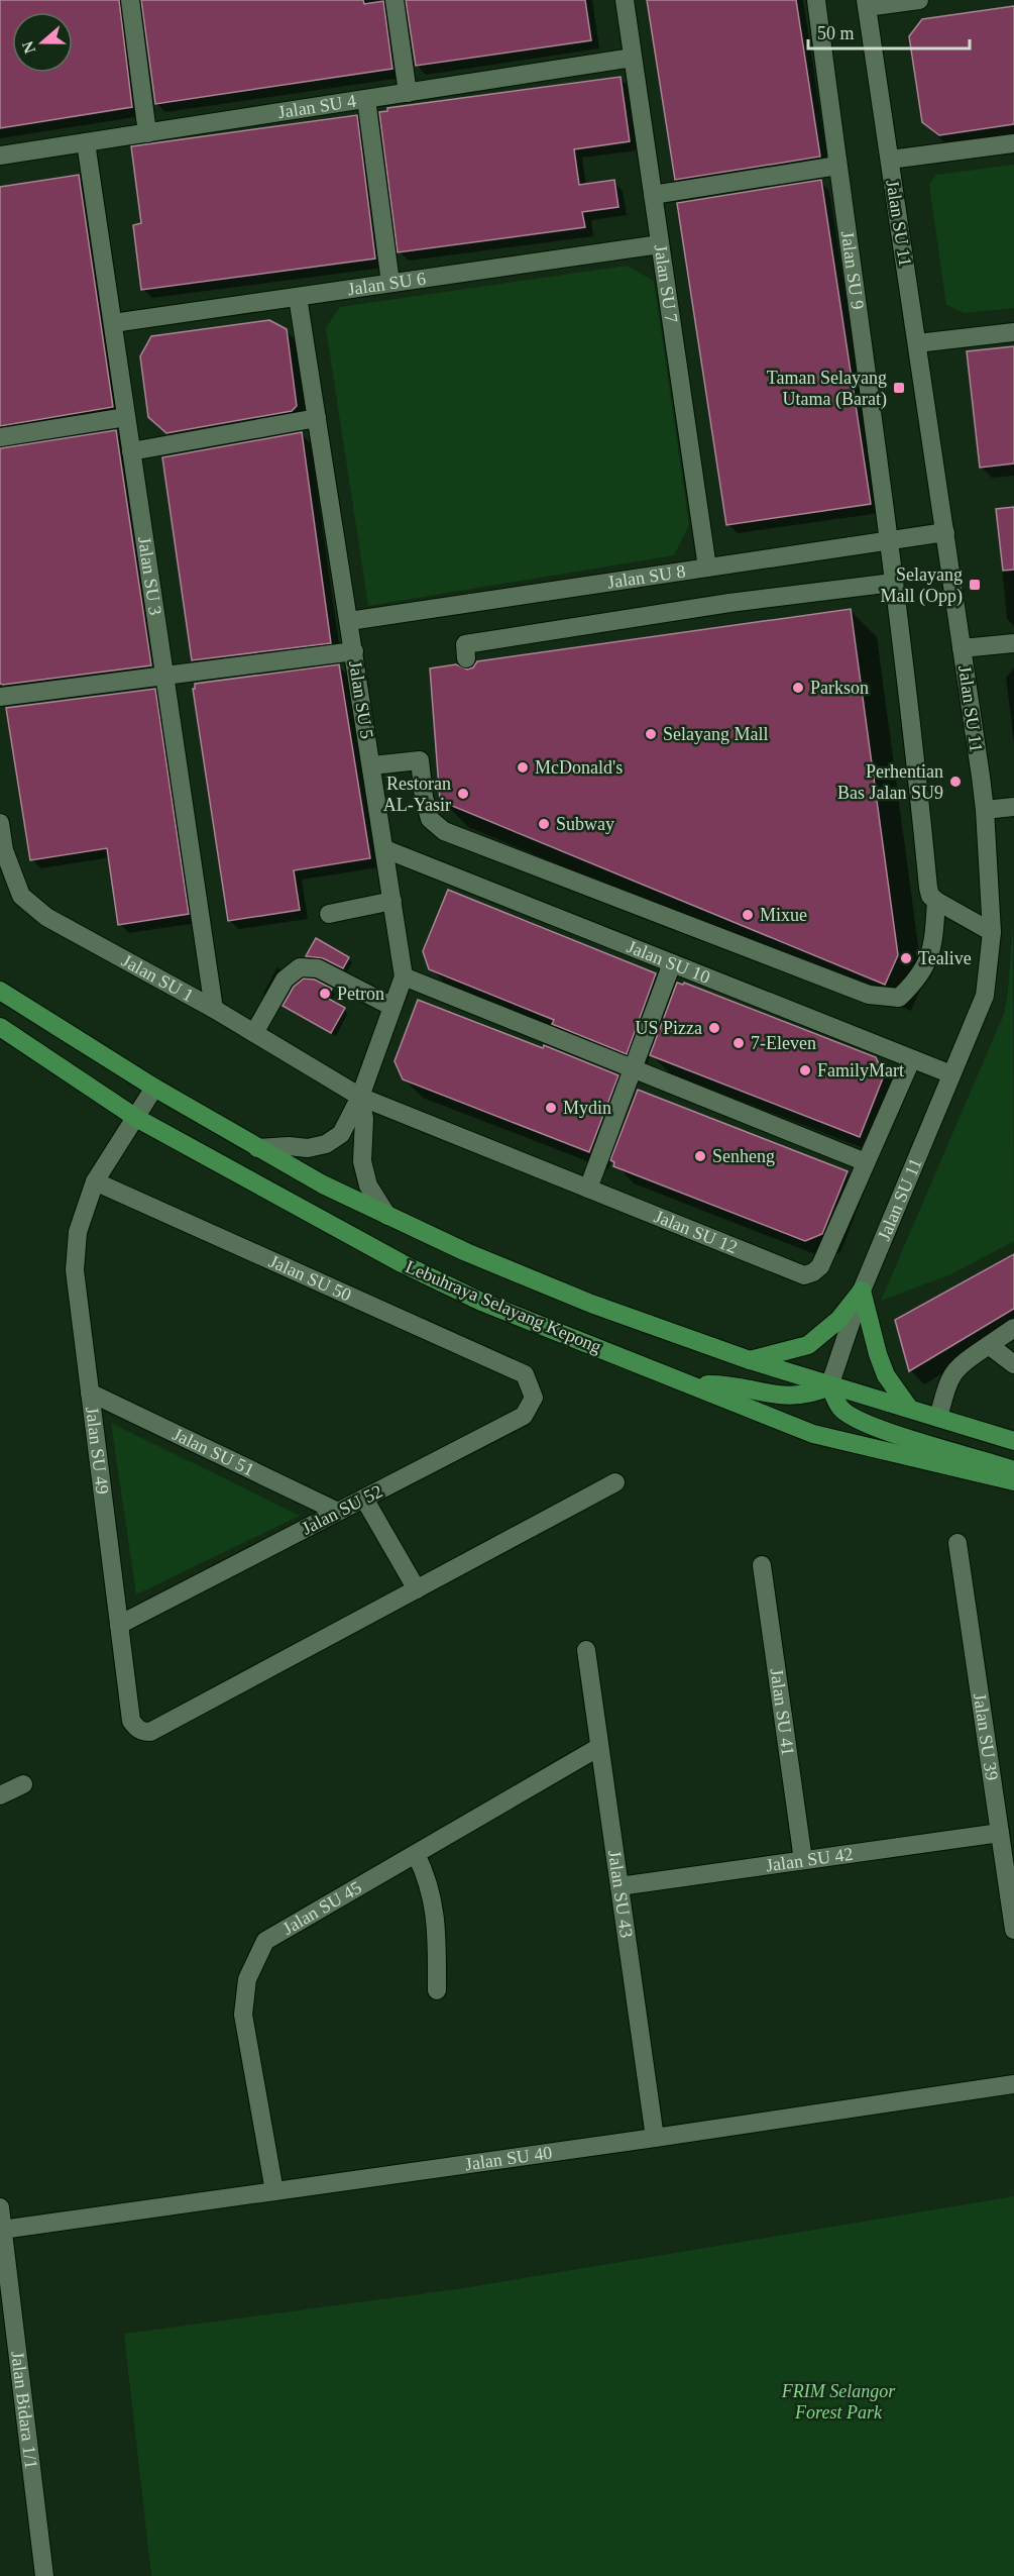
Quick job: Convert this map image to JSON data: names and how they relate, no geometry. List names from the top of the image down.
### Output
{
  "streets": {
    "main road": ["Lebuhraya Selayang Kepong"],
    "street": [
      "Jalan SU 4",
      "Jalan SU 11",
      "Jalan SU 9",
      "Jalan SU 6",
      "Jalan SU 7",
      "Jalan SU 3",
      "Jalan SU 8",
      "Jalan SU 5",
      "Jalan SU 10",
      "Jalan SU 1",
      "Jalan SU 12",
      "Jalan SU 50",
      "Jalan SU 49",
      "Jalan SU 51",
      "Jalan SU 52",
      "Jalan SU 41",
      "Jalan SU 39",
      "Jalan SU 42",
      "Jalan SU 43",
      "Jalan SU 45",
      "Jalan SU 40",
      "Jalan Bidara 1/1"
    ]
  },
  "crossings": [
    ["Jalan SU 4", "Jalan SU 7"],
    ["Jalan SU 4", "Jalan SU 3"],
    ["Jalan SU 11", "Jalan SU 8"],
    ["Jalan SU 11", "Jalan SU 10"],
    ["Jalan SU 11", "Lebuhraya Selayang Kepong"],
    ["Jalan SU 9", "Jalan SU 8"],
    ["Jalan SU 9", "Jalan SU 5"],
    ["Jalan SU 6", "Jalan SU 7"],
    ["Jalan SU 6", "Jalan SU 3"],
    ["Jalan SU 6", "Jalan SU 5"],
    ["Jalan SU 7", "Jalan SU 8"],
    ["Jalan SU 3", "Jalan SU 1"],
    ["Jalan SU 8", "Jalan SU 5"],
    ["Jalan SU 5", "Jalan SU 10"],
    ["Jalan SU 5", "Jalan SU 1"],
    ["Jalan SU 5", "Jalan SU 12"],
    ["Jalan SU 5", "Lebuhraya Selayang Kepong"],
    ["Jalan SU 10", "Jalan SU 12"],
    ["Jalan SU 1", "Jalan SU 12"],
    ["Jalan SU 50", "Jalan SU 49"],
    ["Jalan SU 50", "Jalan SU 52"],
    ["Lebuhraya Selayang Kepong", "Jalan SU 49"],
    ["Jalan SU 49", "Jalan SU 51"],
    ["Jalan SU 49", "Jalan SU 52"],
    ["Jalan SU 51", "Jalan SU 52"],
    ["Jalan SU 41", "Jalan SU 42"],
    ["Jalan SU 39", "Jalan SU 42"],
    ["Jalan SU 42", "Jalan SU 43"],
    ["Jalan SU 43", "Jalan SU 45"],
    ["Jalan SU 43", "Jalan SU 40"],
    ["Jalan SU 45", "Jalan SU 40"],
    ["Jalan SU 40", "Jalan Bidara 1/1"]
  ],
  "parks": ["FRIM Selangor Forest Park"],
  "places": {
    "transit": ["Taman Selayang Utama (Barat)", "Selayang Mall (Opp)"],
    "other": [
      "Parkson",
      "Selayang Mall",
      "McDonald's",
      "Perhentian Bas Jalan SU9",
      "Restoran AL-Yasir",
      "Subway",
      "Mixue",
      "Tealive",
      "Petron",
      "US Pizza",
      "7-Eleven",
      "FamilyMart",
      "Mydin",
      "Senheng"
    ]
  },
  "scale_bar": "50 m",
  "north": "left"
}
